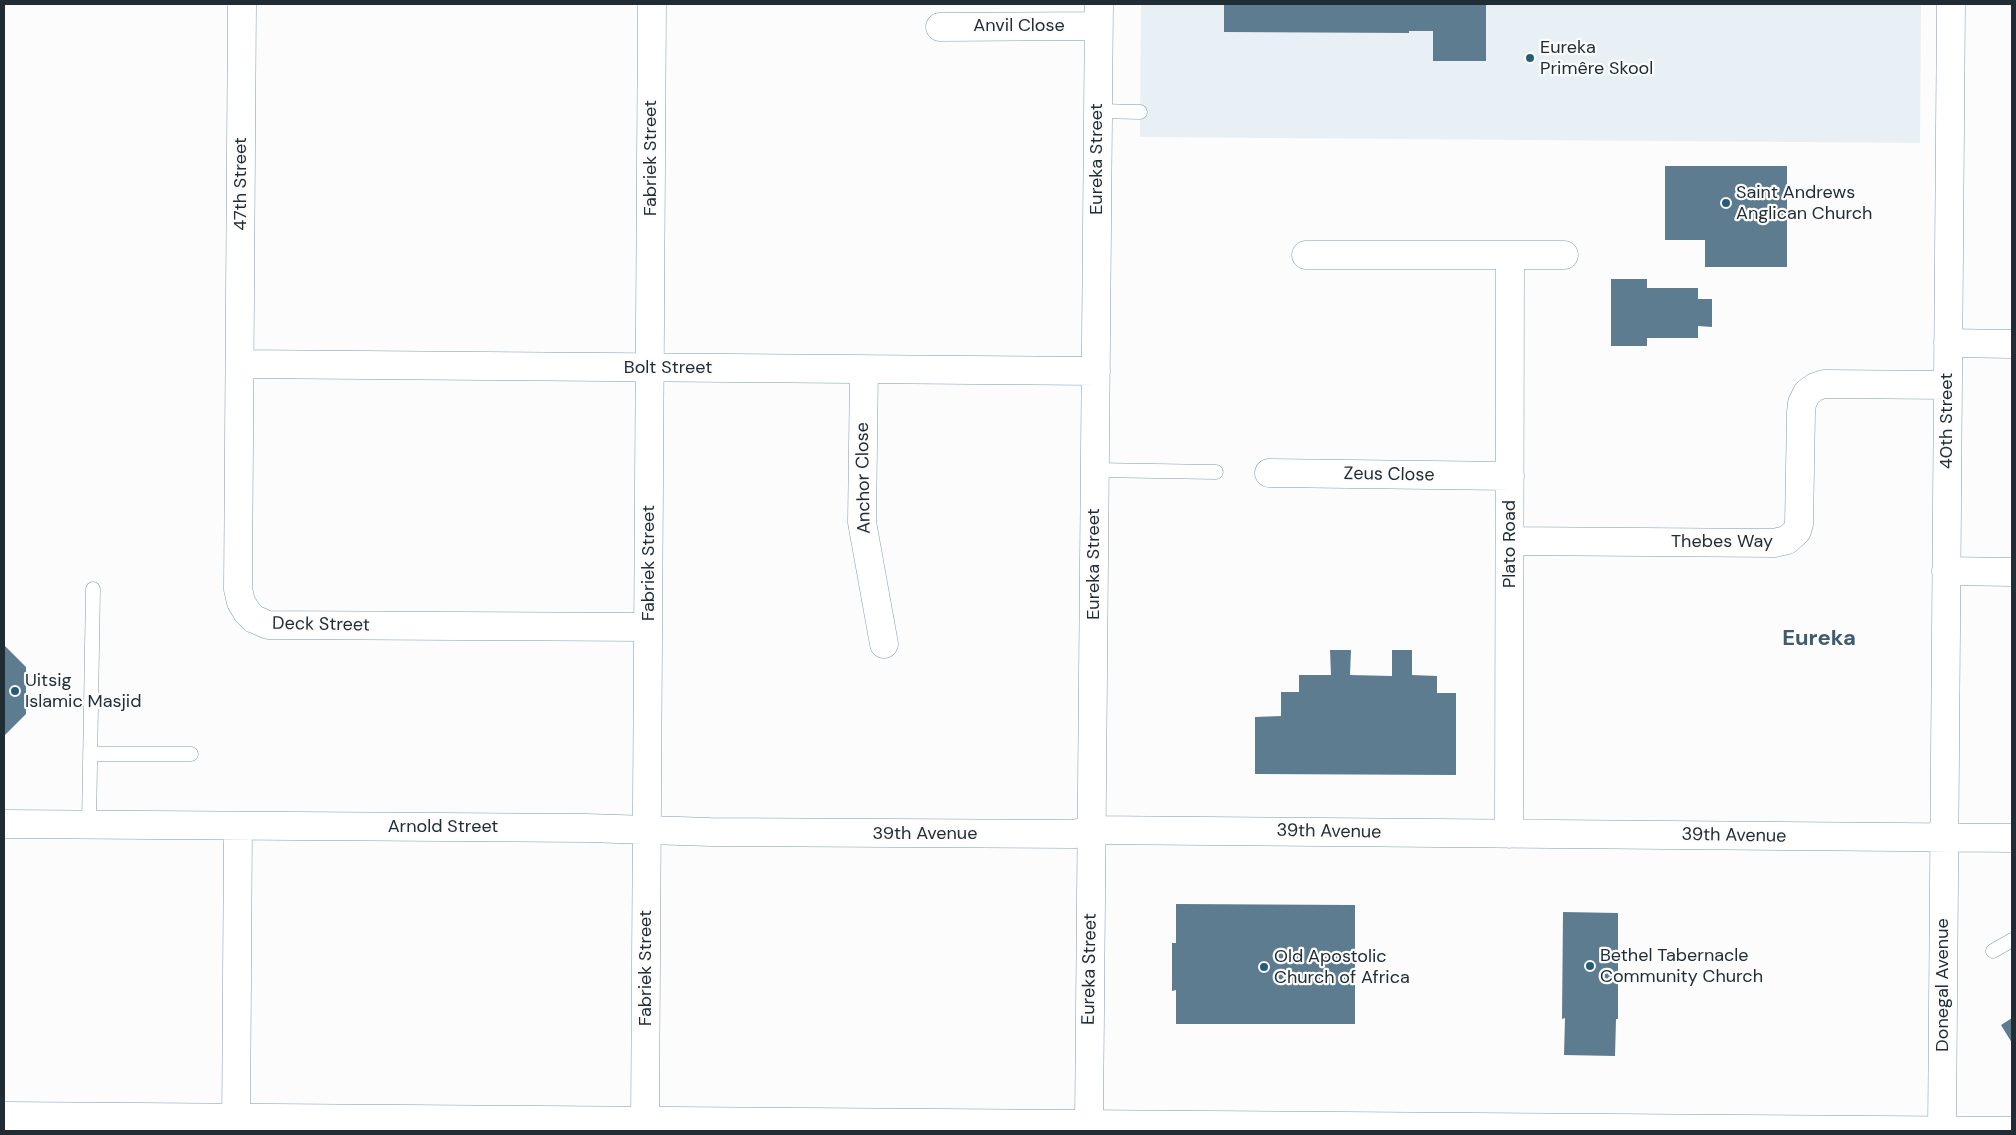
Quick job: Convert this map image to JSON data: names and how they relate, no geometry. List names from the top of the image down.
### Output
{
  "streets": {
    "street": [
      "Anvil Close",
      "Fabriek Street",
      "Eureka Street",
      "47th Street",
      "Bolt Street",
      "40th Street",
      "Zeus Close",
      "Anchor Close",
      "Thebes Way",
      "Plato Road",
      "Deck Street",
      "Arnold Street",
      "39th Avenue",
      "Donegal Avenue"
    ]
  },
  "crossings": [
    ["Anvil Close", "Eureka Street"],
    ["Fabriek Street", "Bolt Street"],
    ["Fabriek Street", "Deck Street"],
    ["Fabriek Street", "Arnold Street"],
    ["Fabriek Street", "39th Avenue"],
    ["Eureka Street", "Bolt Street"],
    ["Eureka Street", "39th Avenue"],
    ["47th Street", "Bolt Street"],
    ["47th Street", "Deck Street"],
    ["Bolt Street", "Anchor Close"],
    ["Bolt Street", "Deck Street"],
    ["40th Street", "Thebes Way"],
    ["40th Street", "39th Avenue"],
    ["40th Street", "Donegal Avenue"],
    ["Zeus Close", "Plato Road"],
    ["Thebes Way", "Plato Road"],
    ["Plato Road", "39th Avenue"],
    ["Arnold Street", "39th Avenue"],
    ["39th Avenue", "Donegal Avenue"]
  ],
  "districts": ["Eureka"],
  "places": [
    "Eureka Primêre Skool",
    "Saint Andrews Anglican Church",
    "Uitsig Islamic Masjid",
    "Bethel Tabernacle Community Church",
    "Old Apostolic Church of Africa"
  ]
}
